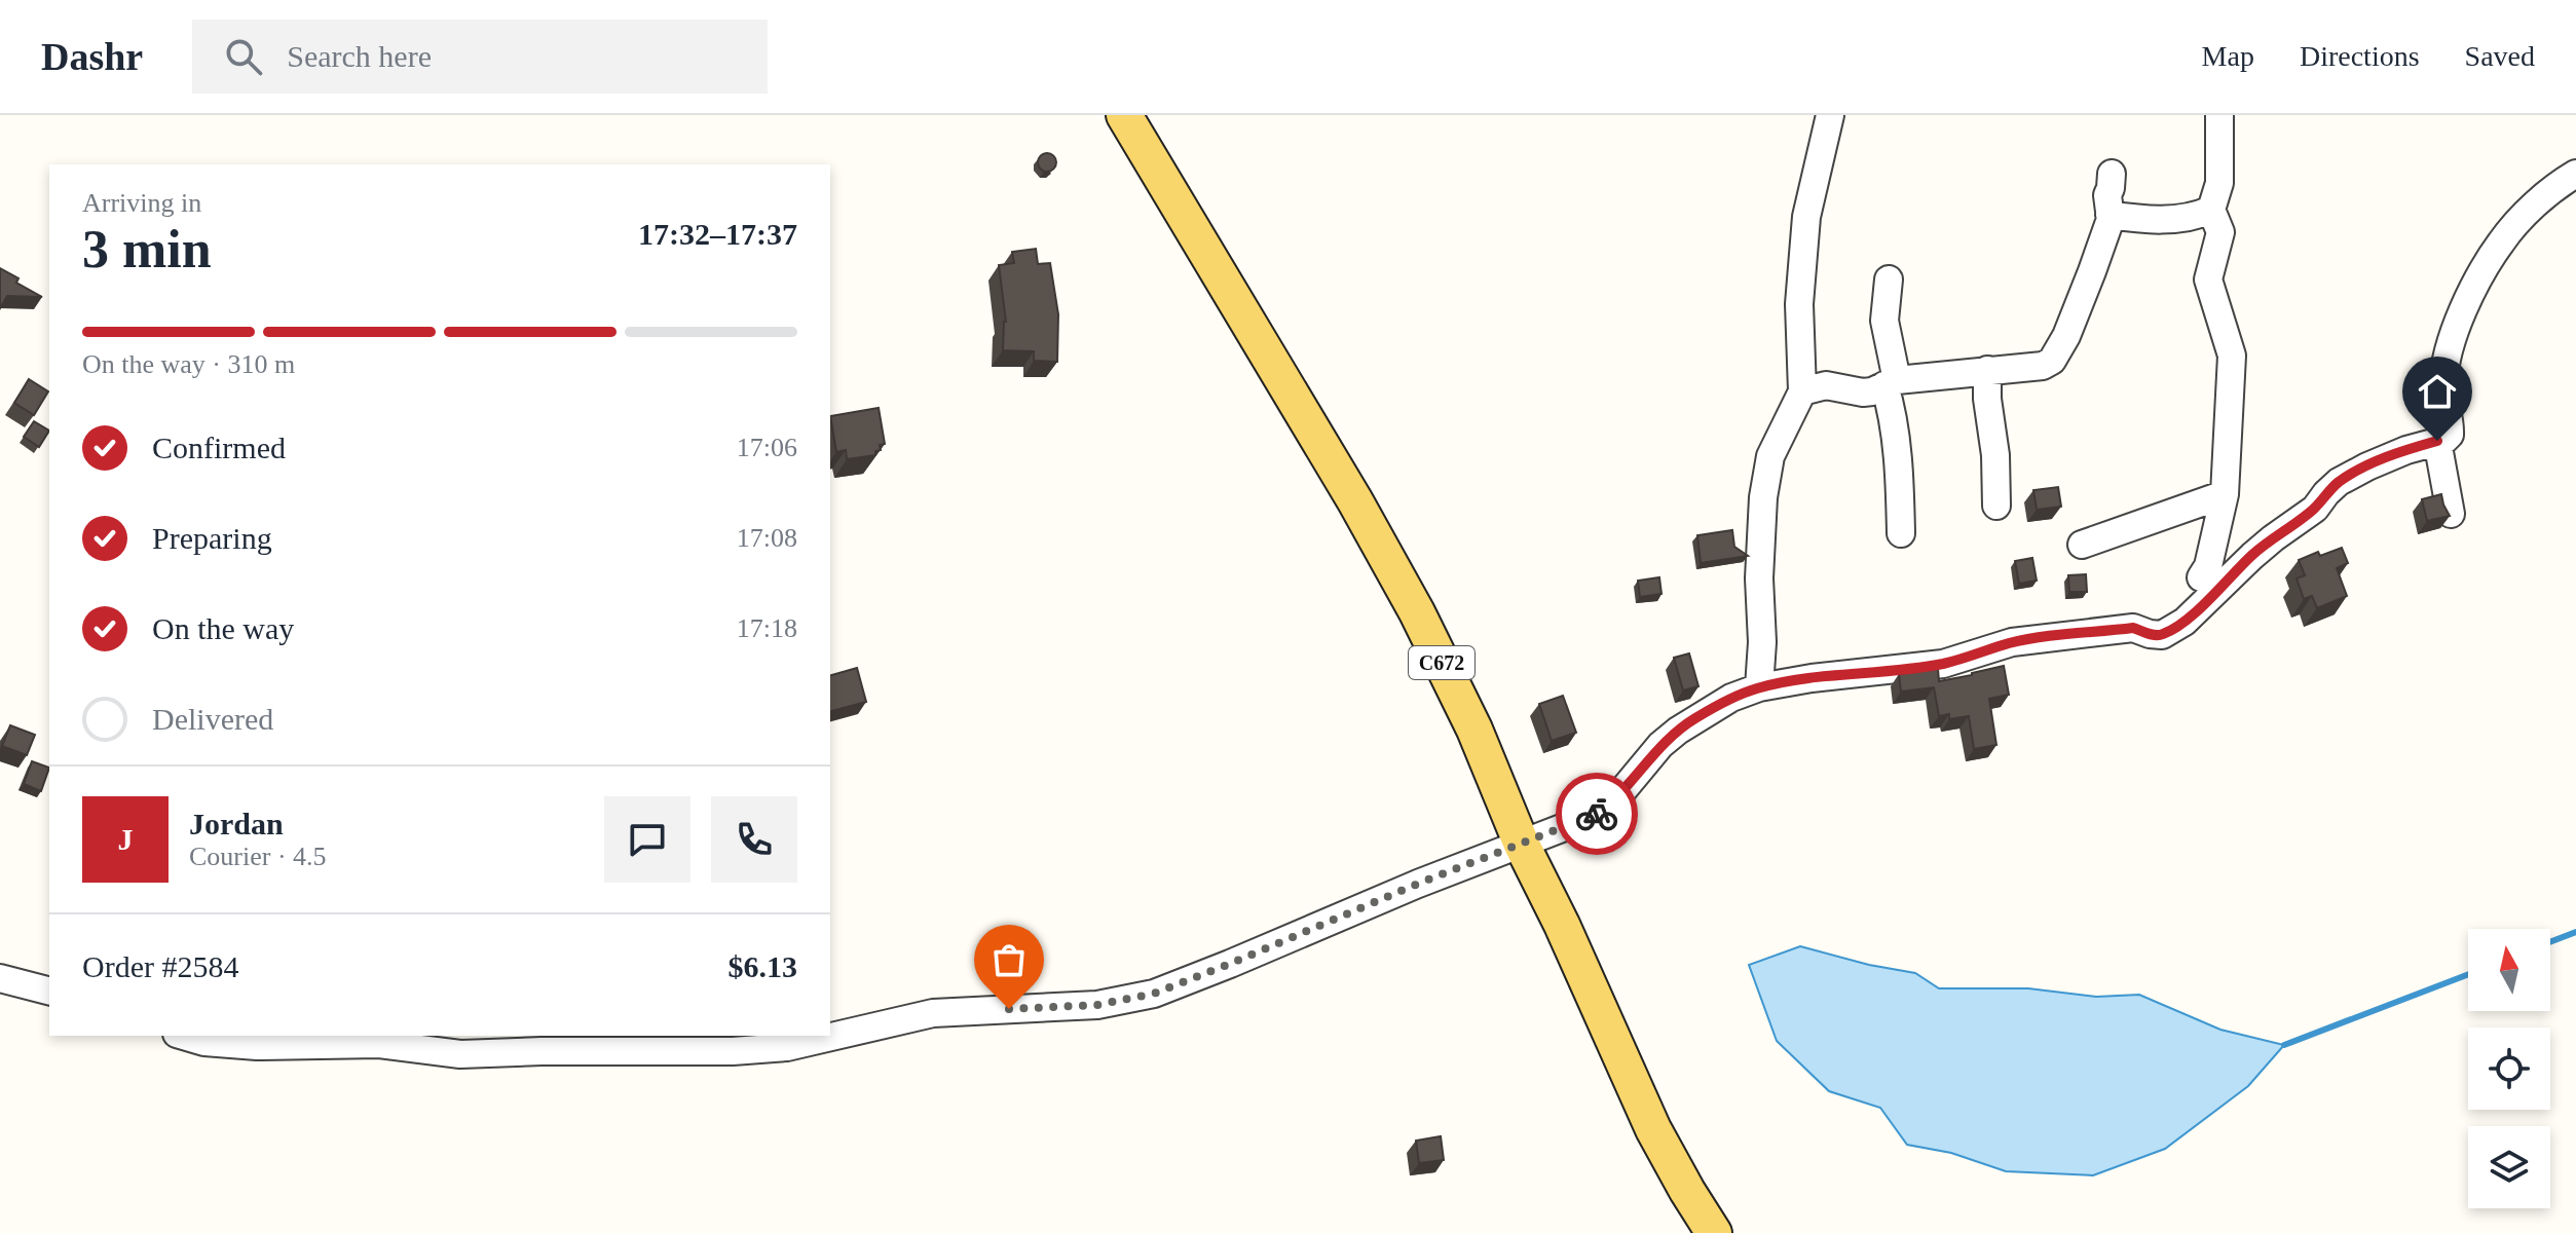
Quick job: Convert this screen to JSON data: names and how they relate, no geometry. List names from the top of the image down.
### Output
{
  "streets": {
    "main road": ["C672"]
  },
  "north": "top",
  "page": {
    "header": "Dashr",
    "search": "Search here",
    "nav": ["Map", "Directions", "Saved"],
    "heading": ["3 min", "Arriving in", "17:32–17:37"],
    "panel": [
      "Jordan",
      "Courier · 4.5",
      "Order #2584",
      "$6.13"
    ],
    "bar": "On the way · 310 m",
    "list": [
      ["Confirmed", "17:06"],
      ["Preparing", "17:08"],
      ["On the way", "17:18"],
      "Delivered"
    ],
    "round": "J"
  }
}
